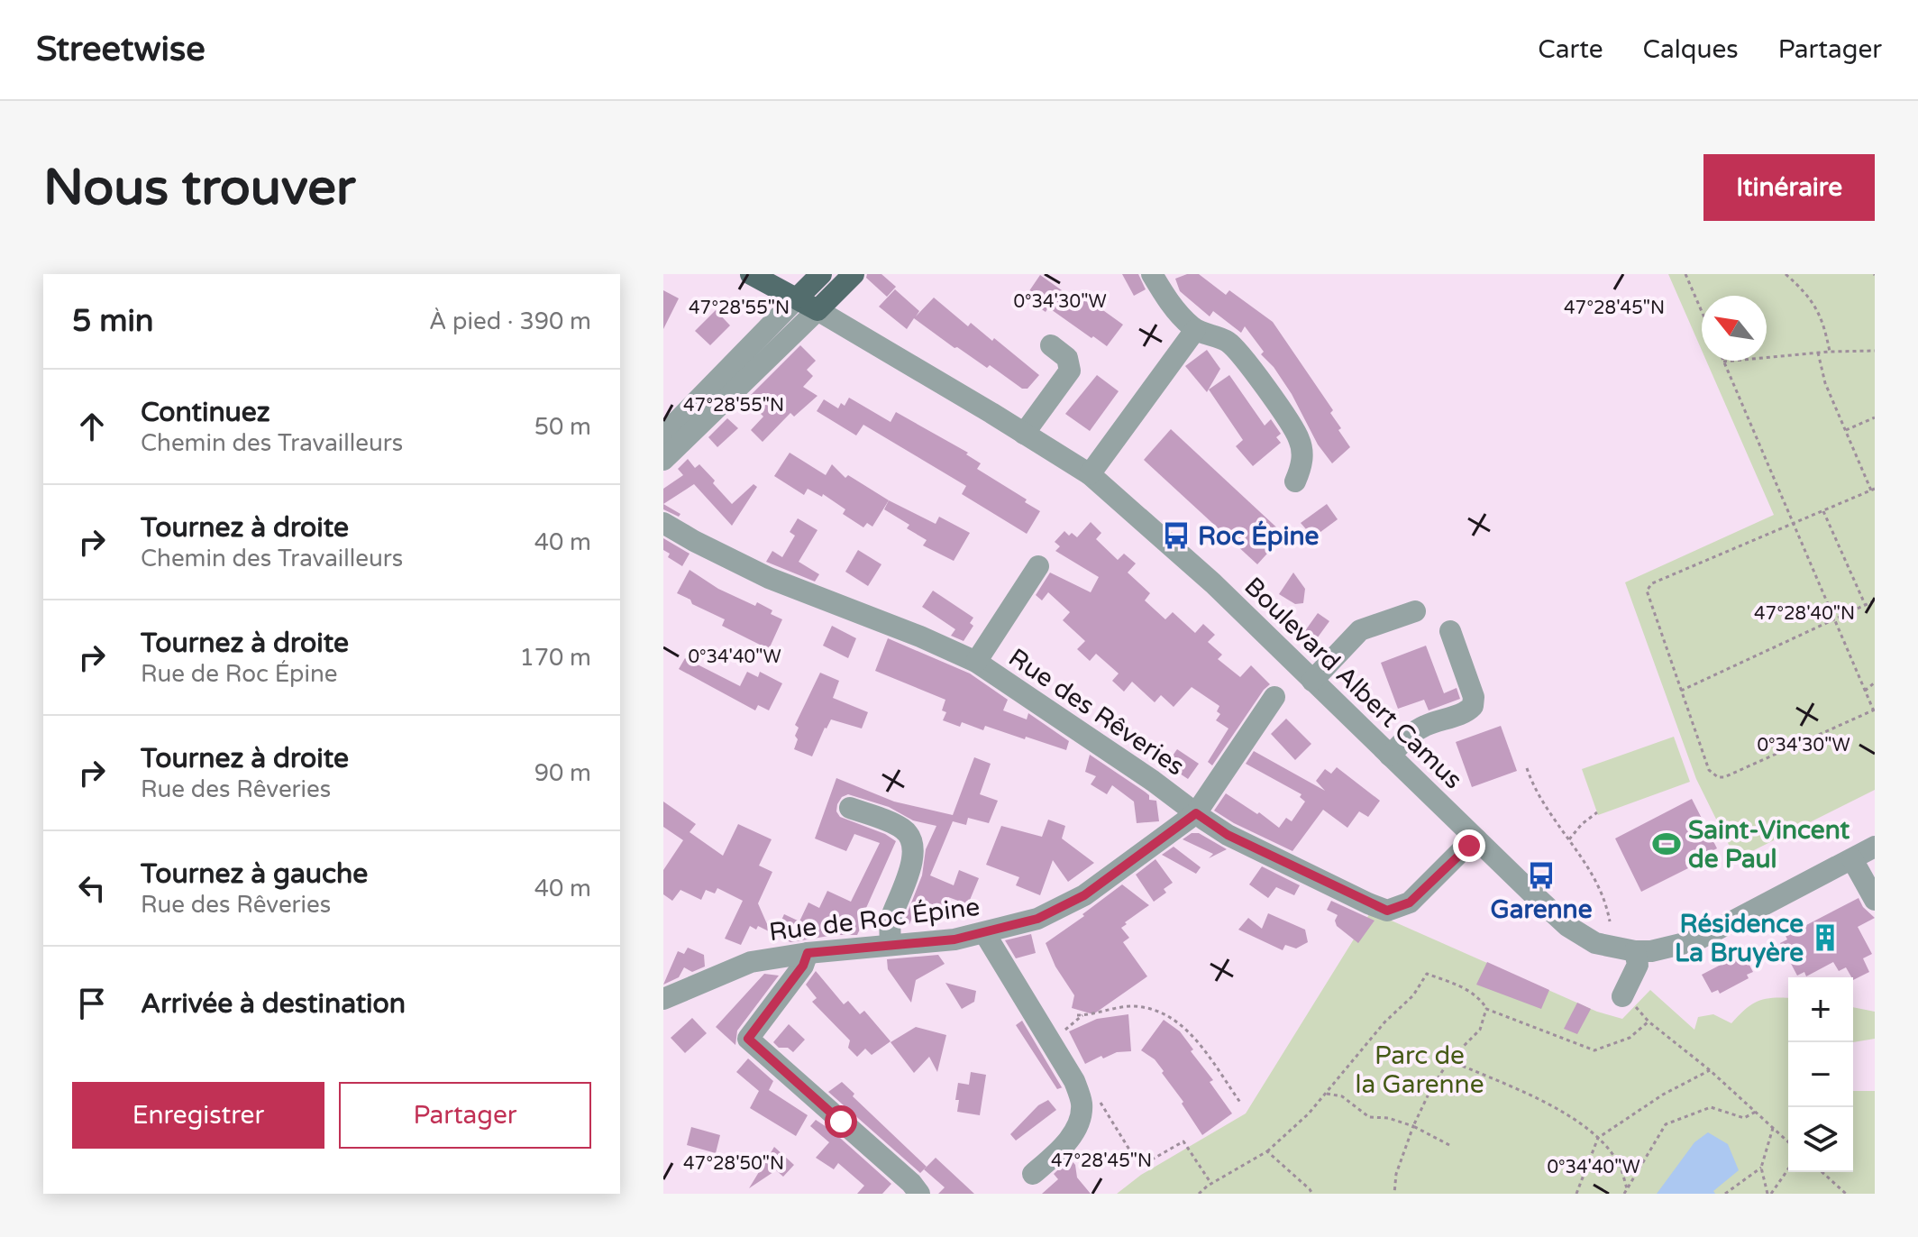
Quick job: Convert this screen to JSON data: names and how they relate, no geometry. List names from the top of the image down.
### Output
{
  "streets": {
    "main road": ["Boulevard Albert Camus"],
    "street": ["Rue des Rêveries", "Rue de Roc Épine"]
  },
  "crossings": [
    ["Boulevard Albert Camus", "Rue des Rêveries"],
    ["Rue des Rêveries", "Rue de Roc Épine"]
  ],
  "parks": ["Parc de la Garenne"],
  "places": {
    "bus stop": ["Roc Épine", "Garenne"],
    "sports": ["Saint-Vincent de Paul"],
    "building": ["Résidence La Bruyère"]
  },
  "north": "top left",
  "page": {
    "header": "Streetwise",
    "nav": ["Carte", "Calques", "Partager"],
    "buttons": [
      "Itinéraire",
      ["Enregistrer", "Partager"]
    ],
    "title": "Nous trouver",
    "heading": ["5 min", "À pied · 390 m"],
    "list": [
      ["Continuez", "Chemin des Travailleurs", "50 m"],
      ["Tournez à droite", "Chemin des Travailleurs", "40 m"],
      ["Tournez à droite", "Rue de Roc Épine", "170 m"],
      ["Tournez à droite", "Rue des Rêveries", "90 m"],
      ["Tournez à gauche", "Rue des Rêveries", "40 m"],
      "Arrivée à destination"
    ],
    "map_buttons": ["+", "−"]
  },
  "coordinates": [
    "0°34'30\"W",
    "47°28'55\"N",
    "47°28'45\"N",
    "47°28'40\"N",
    "0°34'40\"W",
    "47°28'50\"N"
  ]
}
